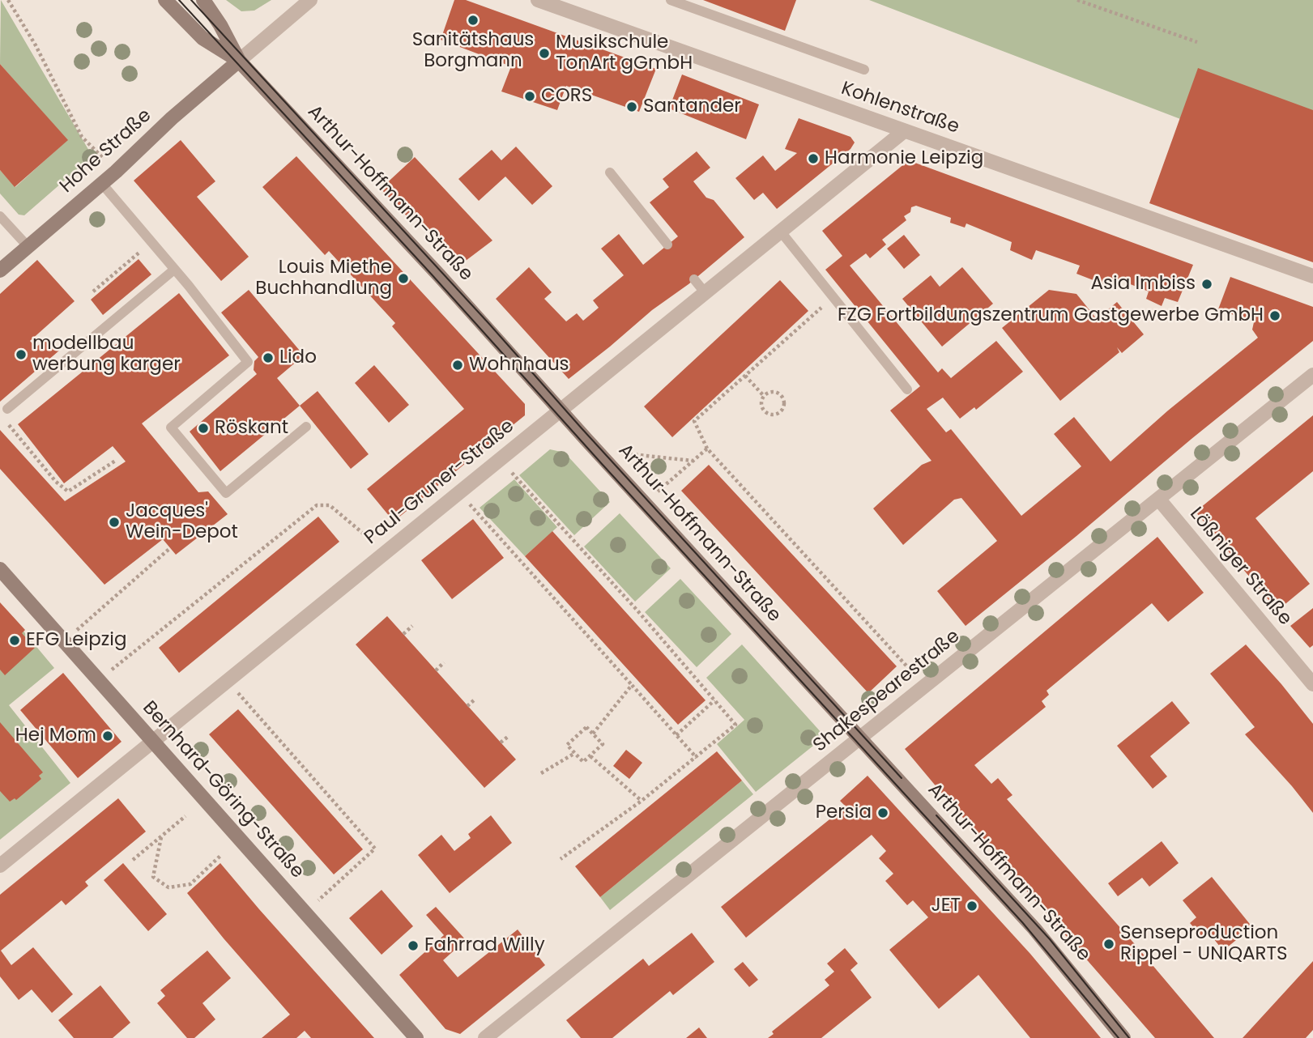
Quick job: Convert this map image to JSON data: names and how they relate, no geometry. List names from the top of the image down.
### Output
{
  "streets": {
    "street": [
      "Kohlenstraße",
      "Hohe Straße",
      "Arthur-Hoffmann-Straße",
      "Paul-Gruner-Straße",
      "Lößniger Straße",
      "Shakespearestraße",
      "Bernhard-Göring-Straße"
    ]
  },
  "crossings": [
    ["Kohlenstraße", "Paul-Gruner-Straße"],
    ["Hohe Straße", "Arthur-Hoffmann-Straße"],
    ["Arthur-Hoffmann-Straße", "Paul-Gruner-Straße"],
    ["Arthur-Hoffmann-Straße", "Shakespearestraße"],
    ["Paul-Gruner-Straße", "Bernhard-Göring-Straße"],
    ["Lößniger Straße", "Shakespearestraße"]
  ],
  "places": [
    "Sanitätshaus Borgmann",
    "Musikschule TonArt gGmbH",
    "CORS",
    "Santander",
    "Harmonie Leipzig",
    "Louis Miethe Buchhandlung",
    "Asia Imbiss",
    "FZG Fortbildungszentrum Gastgewerbe GmbH",
    "modellbau werbung karger",
    "Lido",
    "Wohnhaus",
    "Röskant",
    "Jacques' Wein-Depot",
    "EFG Leipzig",
    "Hej Mom",
    "Persia",
    "JET",
    "Senseproduction Rippel - UNIQARTS",
    "Fahrrad Willy"
  ]
}
